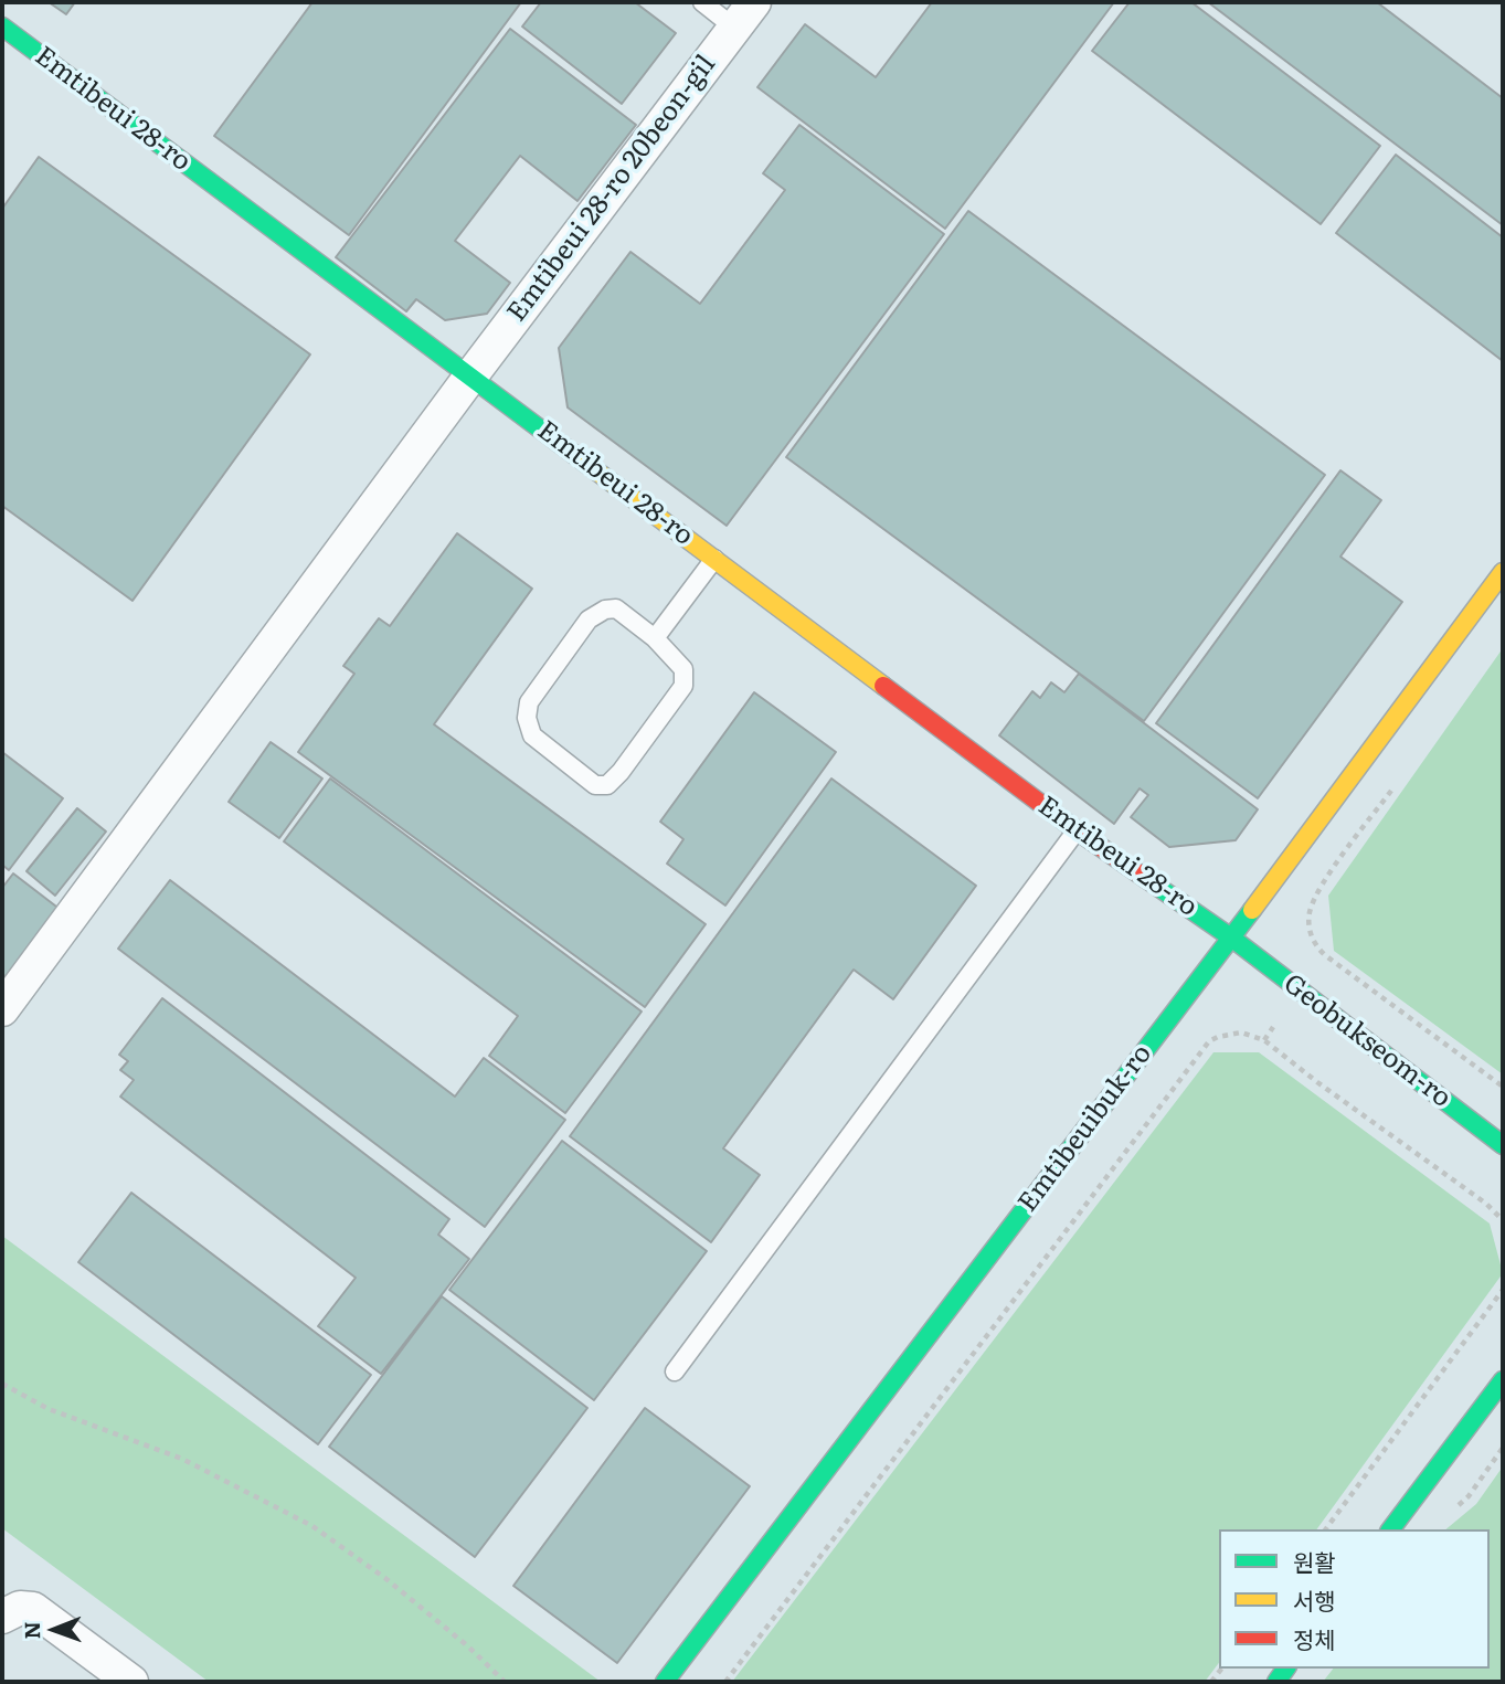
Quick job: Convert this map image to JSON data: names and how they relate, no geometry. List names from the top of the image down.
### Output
{
  "streets": {
    "street": [
      "Emtibeui 28-ro",
      "Emtibeui 28-ro 20beon-gil",
      "Geobukseom-ro",
      "Emtibeuibuk-ro"
    ]
  },
  "crossings": [
    ["Emtibeui 28-ro", "Emtibeui 28-ro 20beon-gil"],
    ["Emtibeui 28-ro", "Geobukseom-ro"],
    ["Emtibeui 28-ro", "Emtibeuibuk-ro"],
    ["Geobukseom-ro", "Emtibeuibuk-ro"]
  ],
  "legend": ["원활", "서행", "정체"],
  "north": "left"
}
